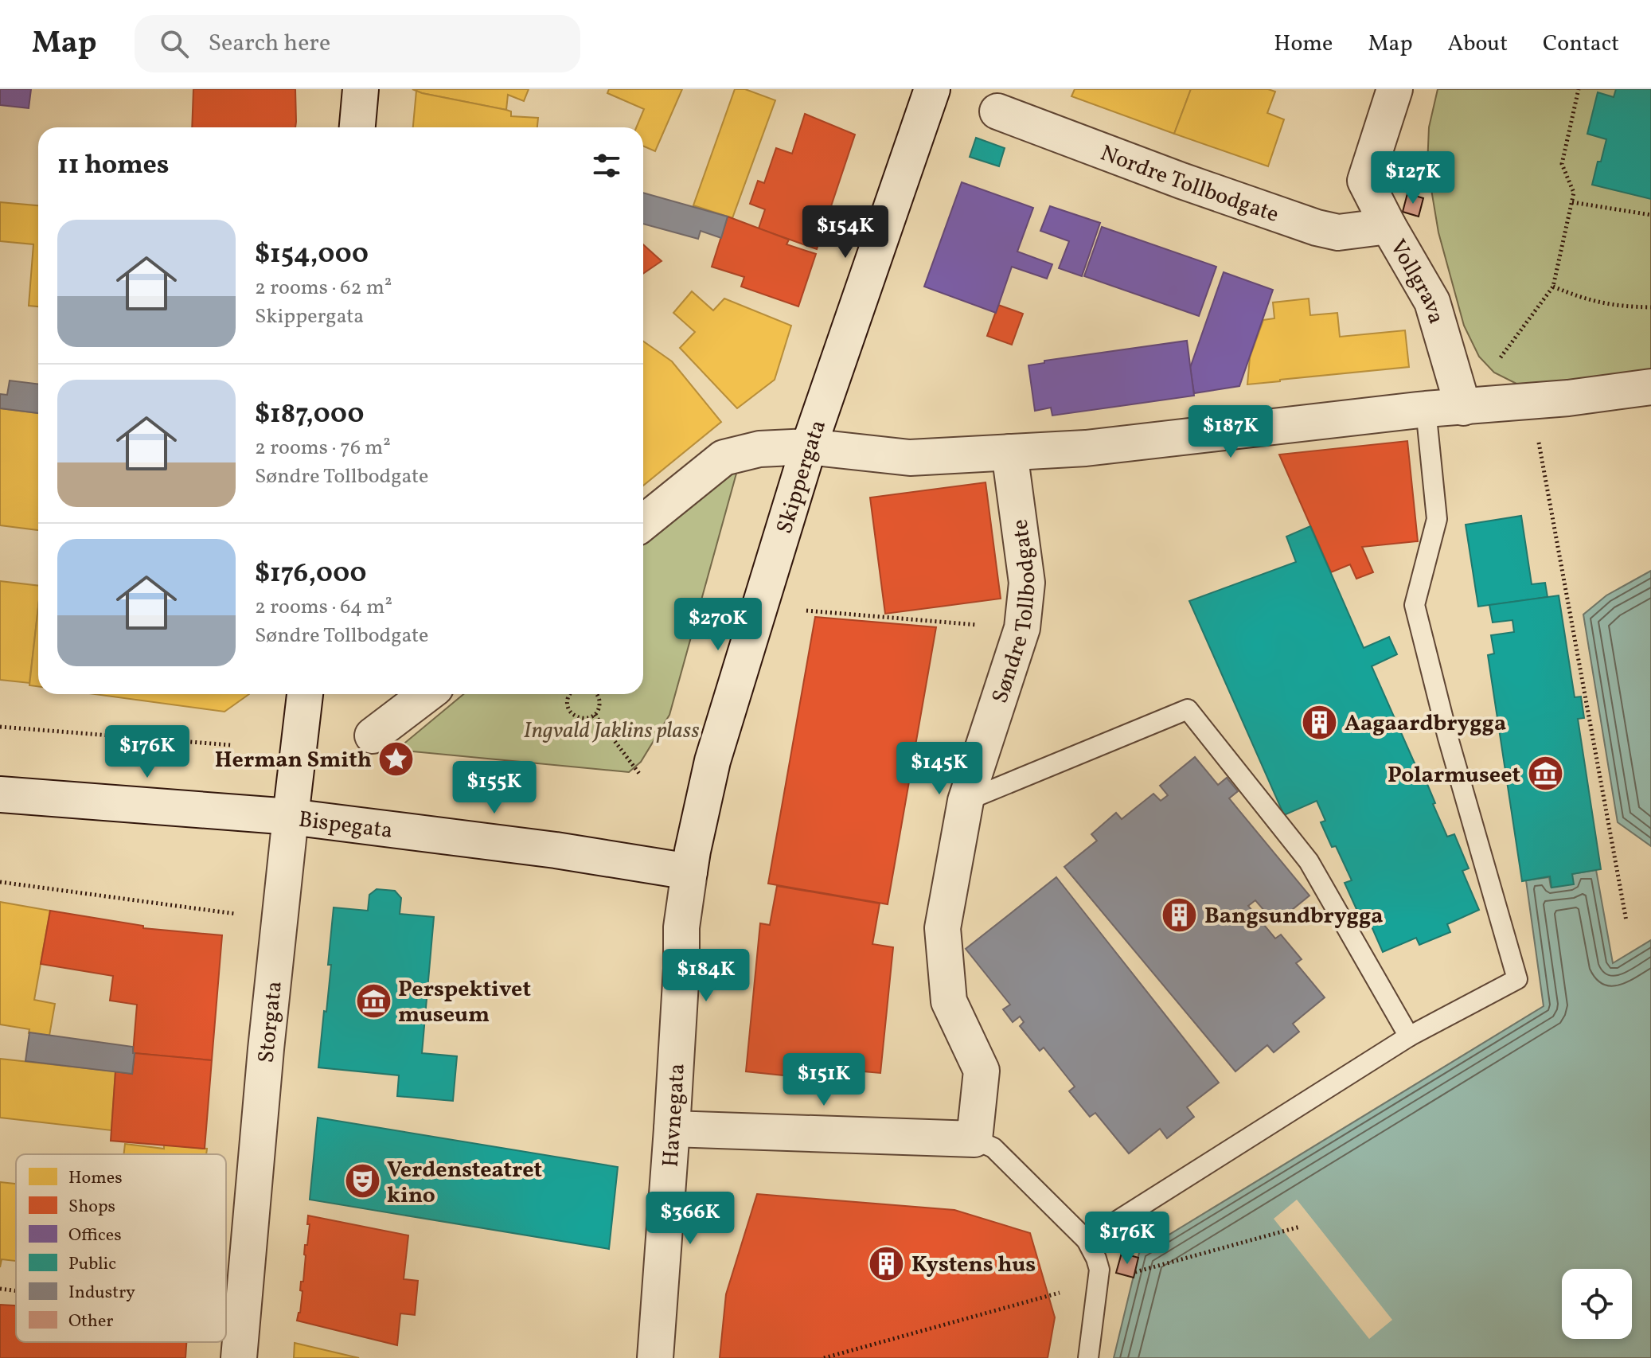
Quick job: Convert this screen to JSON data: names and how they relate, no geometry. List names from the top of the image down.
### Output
{
  "streets": {
    "street": [
      "Nordre Tollbodgate",
      "Vollgrava",
      "Skippergata",
      "Søndre Tollbodgate",
      "Bispegata",
      "Storgata",
      "Havnegata"
    ]
  },
  "crossings": [
    ["Nordre Tollbodgate", "Vollgrava"],
    ["Skippergata", "Bispegata"],
    ["Skippergata", "Havnegata"],
    ["Bispegata", "Storgata"],
    ["Bispegata", "Havnegata"]
  ],
  "parks": ["Ingvald Jaklins plass"],
  "places": {
    "building": ["Aagaardbrygga", "Bangsundbrygga", "Kystens hus"],
    "place": ["Herman Smith"],
    "museum": ["Polarmuseet", "Perspektivet museum"],
    "theatre": ["Verdensteatret kino"]
  },
  "legend": [
    "Homes",
    "Shops",
    "Offices",
    "Public",
    "Industry",
    "Other"
  ],
  "page": {
    "header": "Map",
    "search": "Search here",
    "nav": [
      "Home",
      "Map",
      "About",
      "Contact"
    ],
    "heading": "11 homes",
    "price": [
      "$127K",
      "$154K",
      "$187K",
      "$270K",
      "$176K",
      "$145K",
      "$155K",
      "$184K",
      "$151K",
      "$366K",
      "$176K"
    ],
    "list": [
      {
        "name": "$154,000",
        "note": "2 rooms · 62 m² · Skippergata"
      },
      {
        "name": "$187,000",
        "note": "2 rooms · 76 m² · Søndre Tollbodgate"
      },
      {
        "name": "$176,000",
        "note": "2 rooms · 64 m² · Søndre Tollbodgate"
      }
    ]
  }
}
